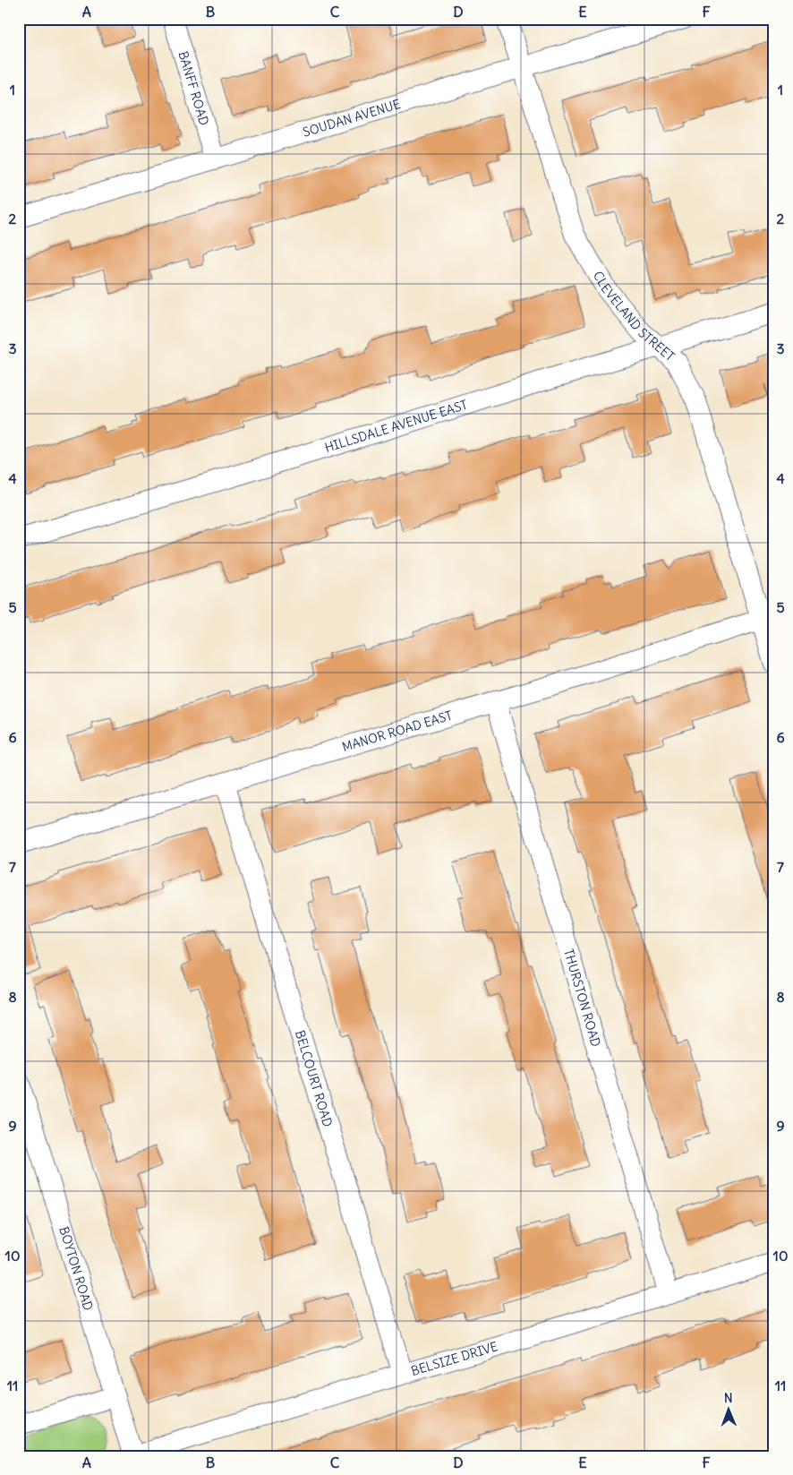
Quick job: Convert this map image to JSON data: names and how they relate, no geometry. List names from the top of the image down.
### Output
{
  "streets": {
    "street": [
      "BANFF ROAD",
      "SOUDAN AVENUE",
      "CLEVELAND STREET",
      "HILLSDALE AVENUE EAST",
      "MANOR ROAD EAST",
      "THURSTON ROAD",
      "BELCOURT ROAD",
      "BOYTON ROAD",
      "BELSIZE DRIVE"
    ]
  },
  "crossings": [
    ["BANFF ROAD", "SOUDAN AVENUE"],
    ["SOUDAN AVENUE", "CLEVELAND STREET"],
    ["CLEVELAND STREET", "HILLSDALE AVENUE EAST"],
    ["CLEVELAND STREET", "MANOR ROAD EAST"],
    ["MANOR ROAD EAST", "THURSTON ROAD"],
    ["MANOR ROAD EAST", "BELCOURT ROAD"],
    ["THURSTON ROAD", "BELSIZE DRIVE"],
    ["BELCOURT ROAD", "BELSIZE DRIVE"],
    ["BOYTON ROAD", "BELSIZE DRIVE"]
  ],
  "north": "top",
  "grid": {
    "columns": [
      "A",
      "B",
      "C",
      "D",
      "E",
      "F"
    ],
    "rows": [
      "1",
      "2",
      "3",
      "4",
      "5",
      "6",
      "7",
      "8",
      "9",
      "10",
      "11"
    ]
  }
}
